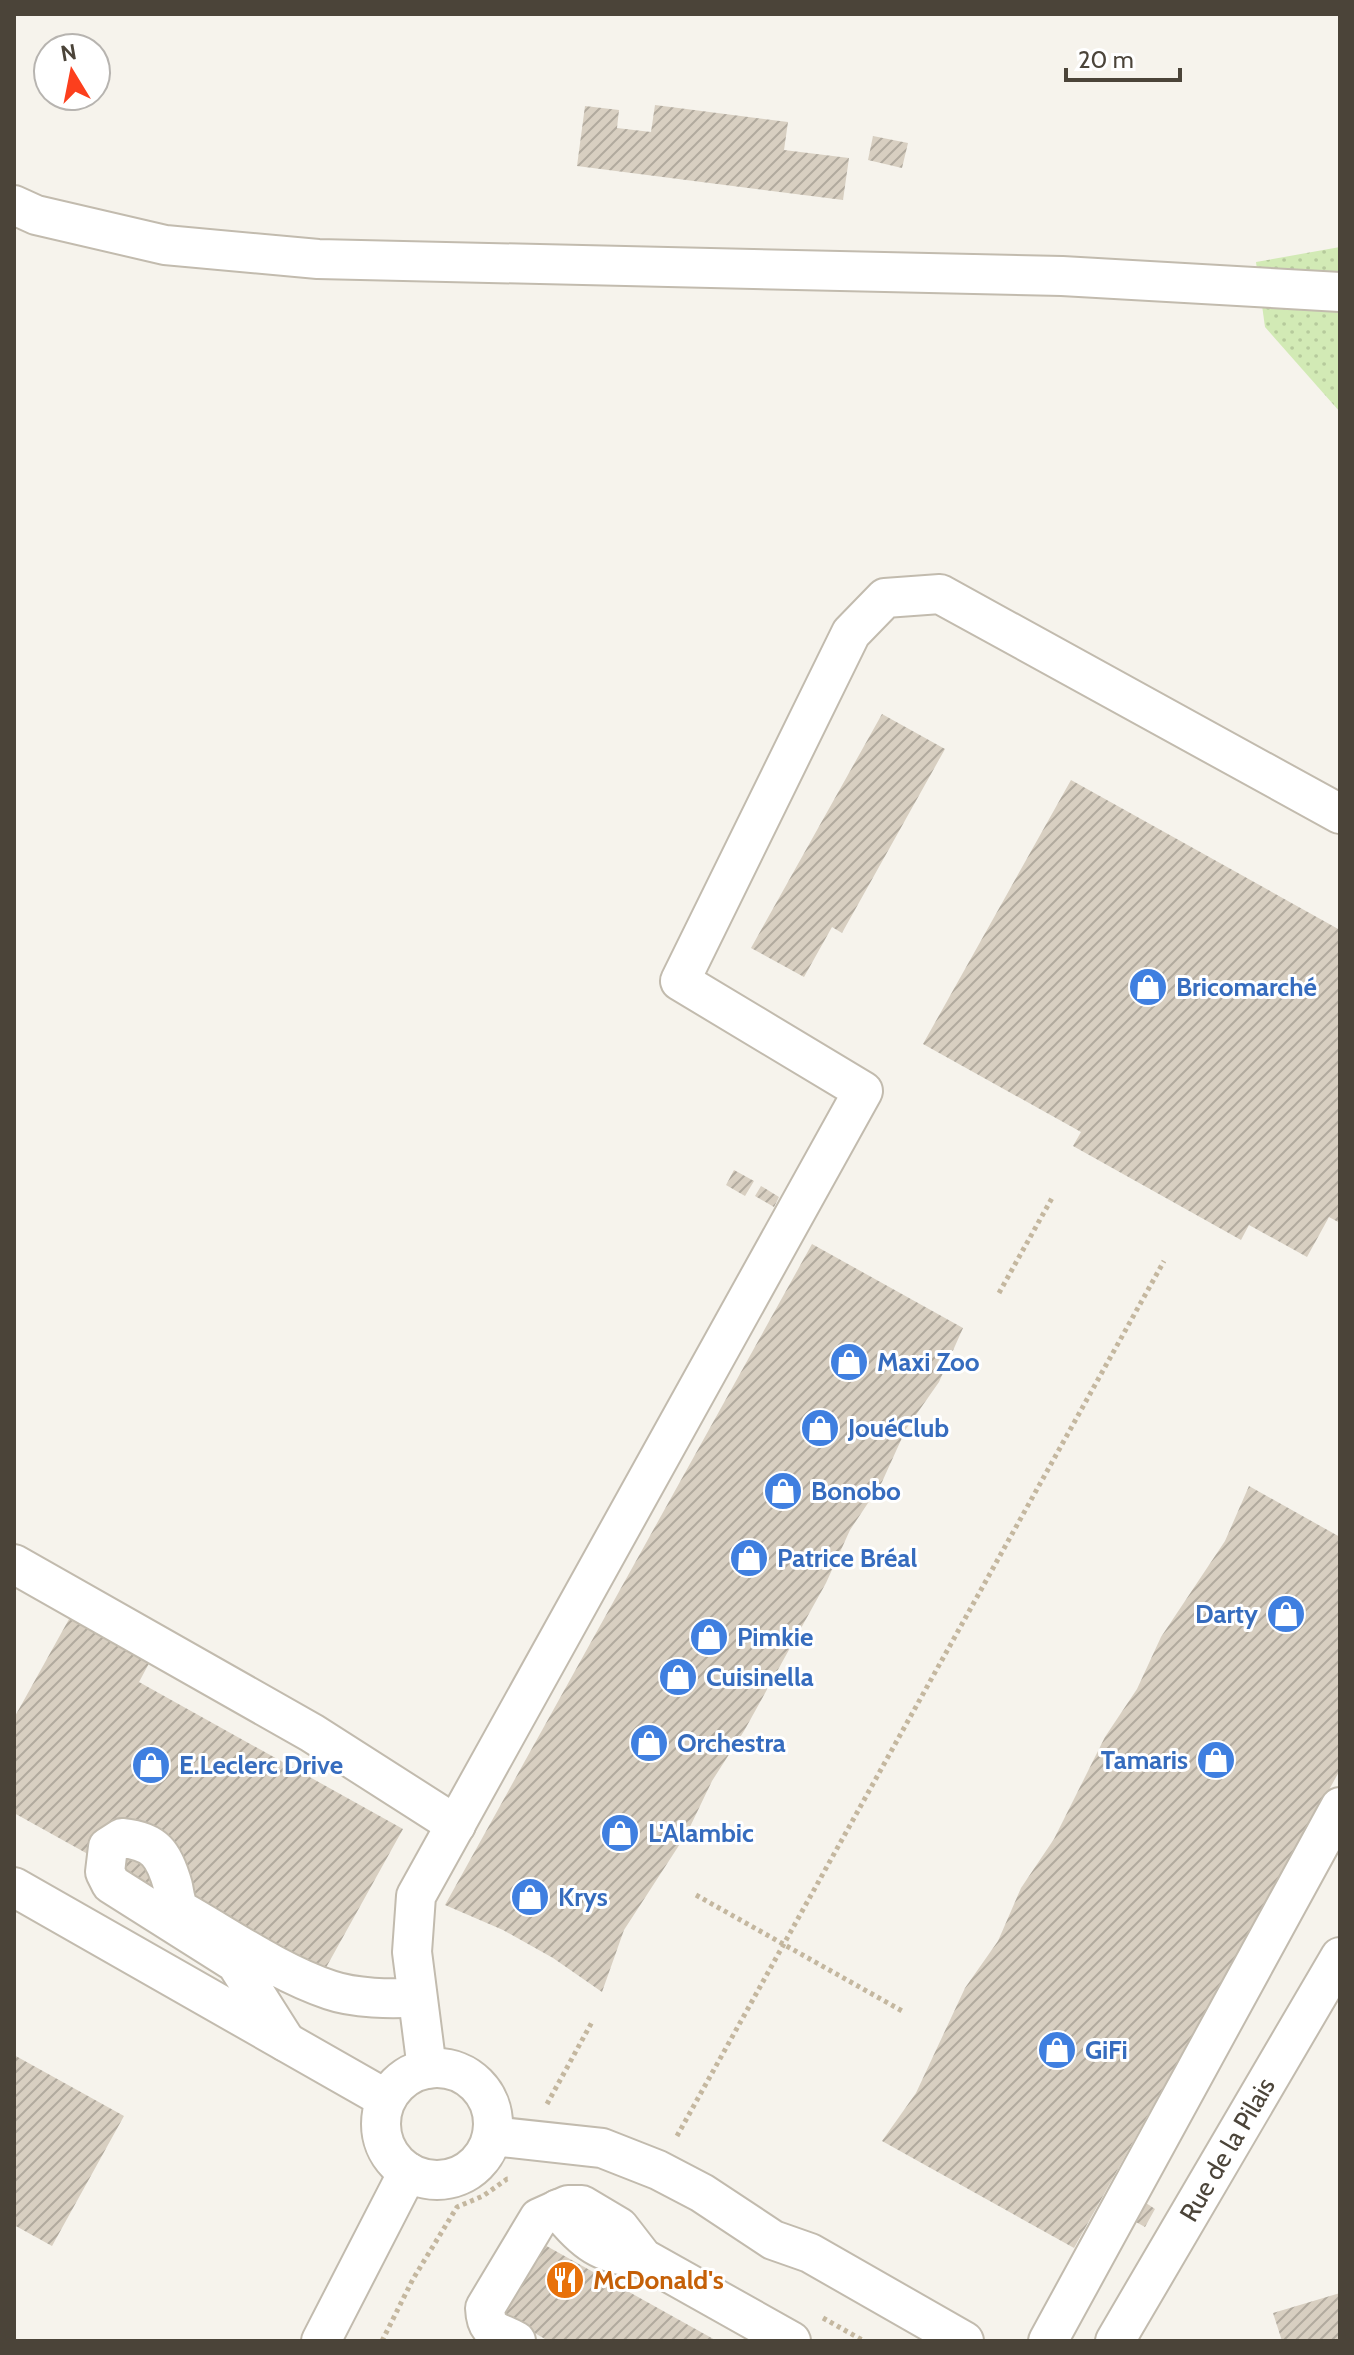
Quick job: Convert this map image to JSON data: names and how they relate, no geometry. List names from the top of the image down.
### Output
{
  "streets": {
    "street": ["Rue de la Pilais"]
  },
  "places": {
    "shop": [
      "Bricomarché",
      "Maxi Zoo",
      "JouéClub",
      "Bonobo",
      "Patrice Bréal",
      "Darty",
      "Pimkie",
      "Cuisinella",
      "Orchestra",
      "Tamaris",
      "E.Leclerc Drive",
      "L'Alambic",
      "Krys",
      "GiFi"
    ],
    "restaurant": ["McDonald's"]
  },
  "scale_bar": "20 m",
  "north": "top"
}
